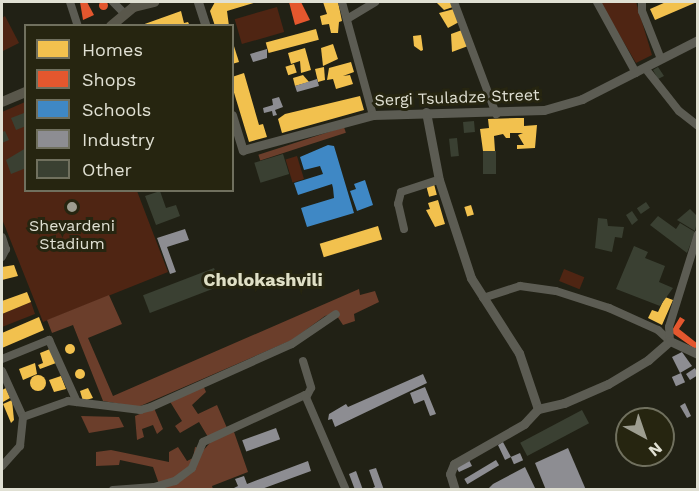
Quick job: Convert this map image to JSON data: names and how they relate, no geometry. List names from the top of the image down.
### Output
{
  "streets": {
    "street": ["Sergi Tsuladze Street"]
  },
  "districts": ["Cholokashvili"],
  "places": ["Shevardeni Stadium"],
  "legend": [
    "Homes",
    "Shops",
    "Schools",
    "Industry",
    "Other"
  ],
  "north": "bottom right"
}
